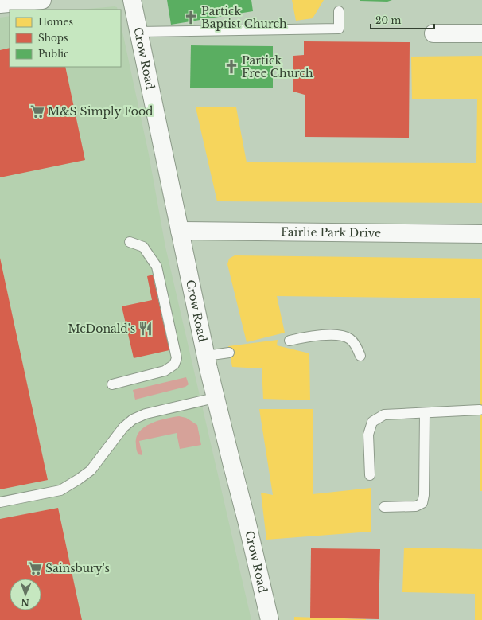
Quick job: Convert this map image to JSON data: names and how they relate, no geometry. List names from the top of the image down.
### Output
{
  "streets": {
    "street": ["Crow Road", "Fairlie Park Drive"]
  },
  "crossings": [
    ["Crow Road", "Fairlie Park Drive"]
  ],
  "places": {
    "church": ["Partick Baptist Church", "Partick Free Church"],
    "supermarket": ["M&S Simply Food", "Sainsbury's"],
    "restaurant": ["McDonald's"]
  },
  "legend": ["Homes", "Shops", "Public"],
  "scale_bar": "20 m",
  "north": "bottom"
}
